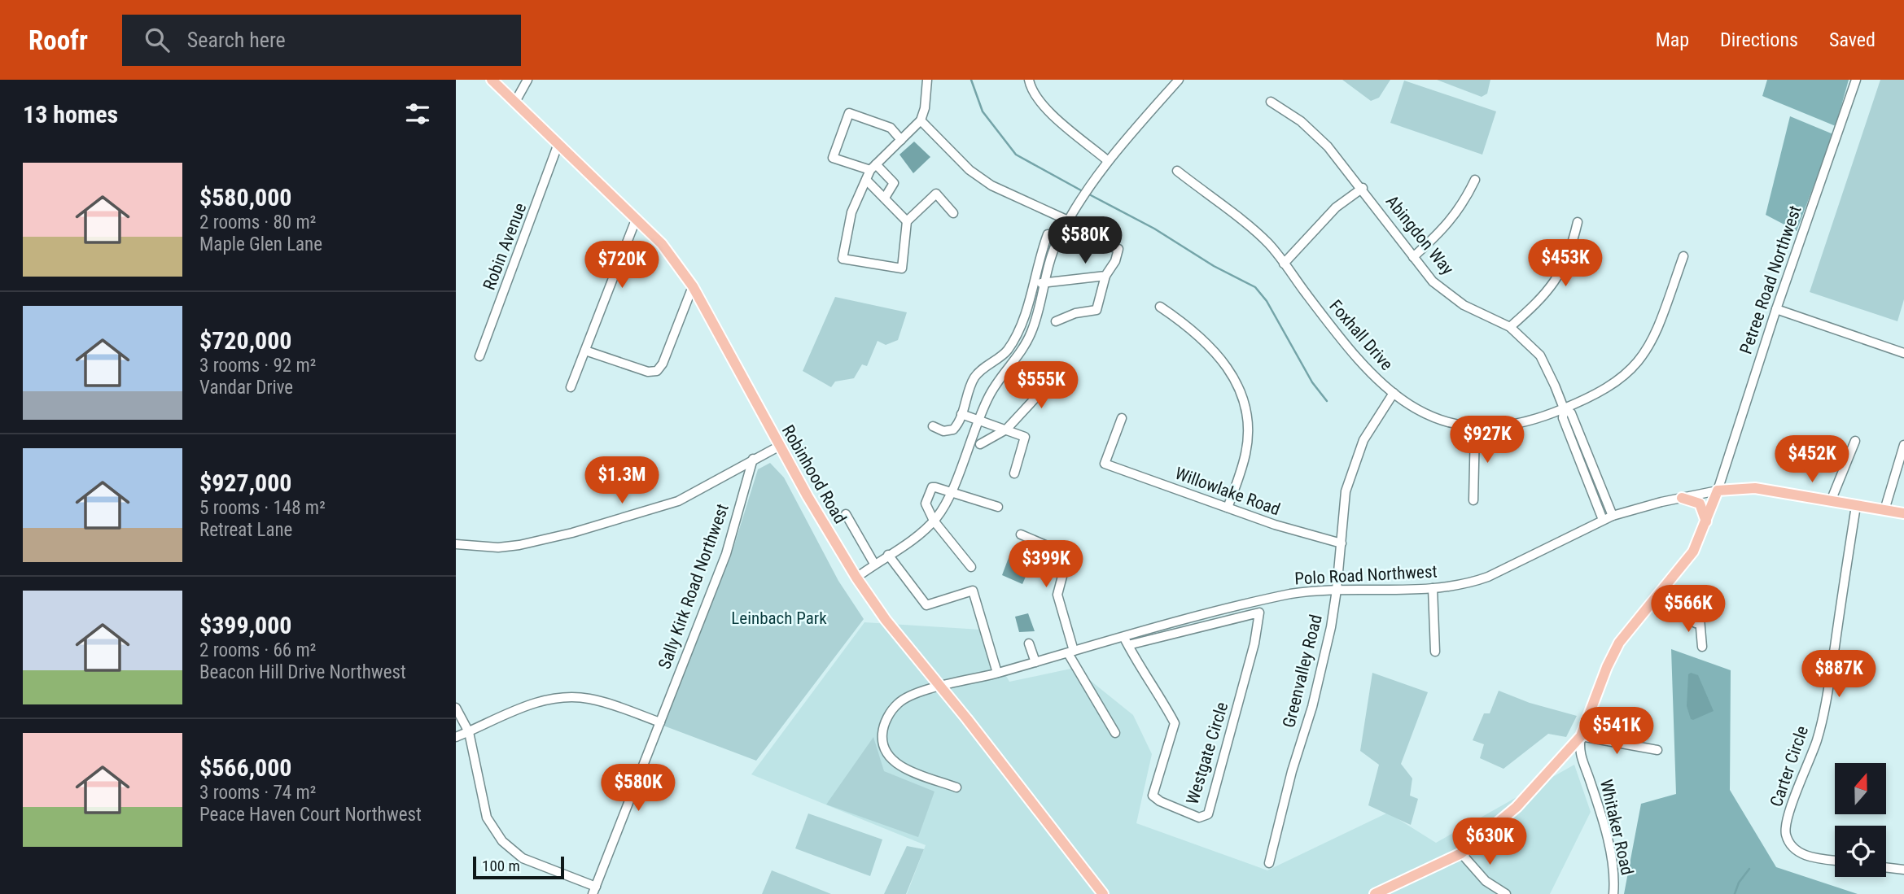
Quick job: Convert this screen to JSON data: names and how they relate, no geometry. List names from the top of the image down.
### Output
{
  "streets": {
    "main road": ["Robinhood Road"],
    "street": [
      "Abingdon Way",
      "Robin Avenue",
      "Petree Road Northwest",
      "Foxhall Drive",
      "Willowlake Road",
      "Polo Road Northwest",
      "Sally Kirk Road Northwest",
      "Greenvalley Road",
      "Westgate Circle",
      "Carter Circle",
      "Whitaker Road"
    ]
  },
  "crossings": [
    ["Abingdon Way", "Foxhall Drive"],
    ["Abingdon Way", "Polo Road Northwest"],
    ["Robin Avenue", "Robinhood Road"],
    ["Petree Road Northwest", "Polo Road Northwest"],
    ["Foxhall Drive", "Greenvalley Road"],
    ["Robinhood Road", "Polo Road Northwest"],
    ["Willowlake Road", "Greenvalley Road"],
    ["Polo Road Northwest", "Greenvalley Road"],
    ["Polo Road Northwest", "Westgate Circle"]
  ],
  "parks": ["Leinbach Park"],
  "scale_bar": "100 m",
  "north": "top",
  "page": {
    "header": "Roofr",
    "search": "Search here",
    "nav": ["Map", "Directions", "Saved"],
    "heading": "13 homes",
    "list": [
      {
        "name": "$580,000",
        "note": "2 rooms · 80 m² · Maple Glen Lane"
      },
      {
        "name": "$720,000",
        "note": "3 rooms · 92 m² · Vandar Drive"
      },
      {
        "name": "$927,000",
        "note": "5 rooms · 148 m² · Retreat Lane"
      },
      {
        "name": "$399,000",
        "note": "2 rooms · 66 m² · Beacon Hill Drive Northwest"
      },
      {
        "name": "$566,000",
        "note": "3 rooms · 74 m² · Peace Haven Court Northwest"
      }
    ],
    "price": [
      "$580K",
      "$453K",
      "$720K",
      "$555K",
      "$927K",
      "$452K",
      "$1.3M",
      "$399K",
      "$566K",
      "$887K",
      "$541K",
      "$580K",
      "$630K"
    ],
    "scale": "100 m"
  }
}
